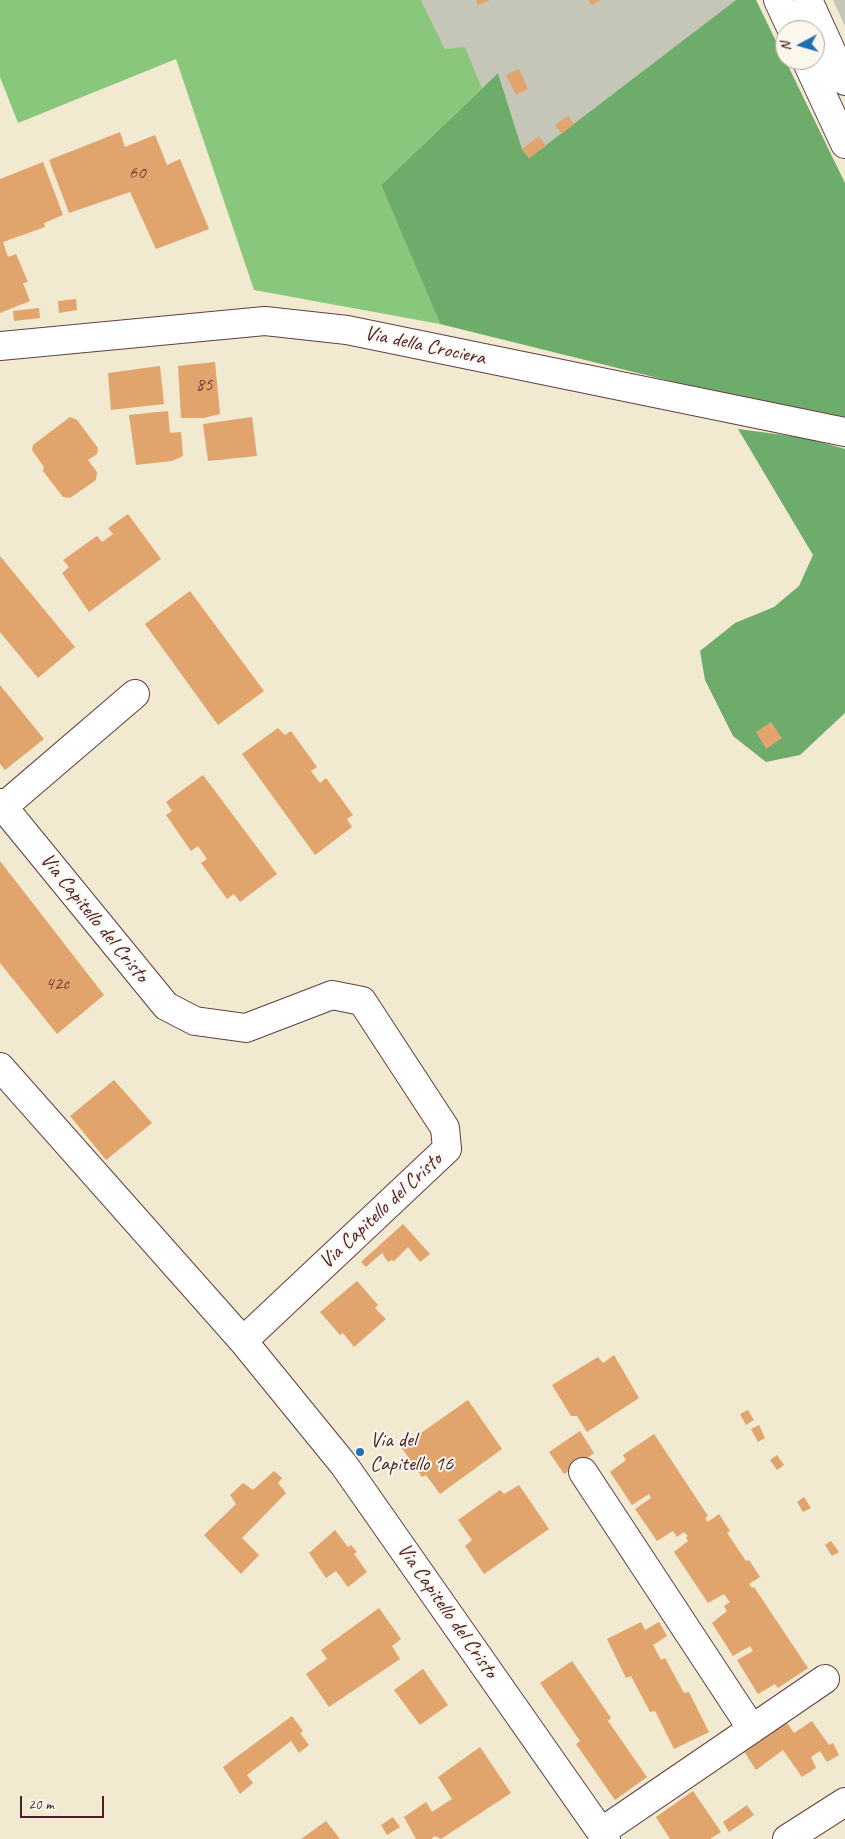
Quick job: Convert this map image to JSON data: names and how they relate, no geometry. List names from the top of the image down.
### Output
{
  "streets": {
    "street": ["Via della Crociera", "Via Capitello del Cristo"]
  },
  "places": ["Via del Capitello 16"],
  "house_numbers": ["60", "85", "42c"],
  "scale_bar": "20 m",
  "north": "left"
}
